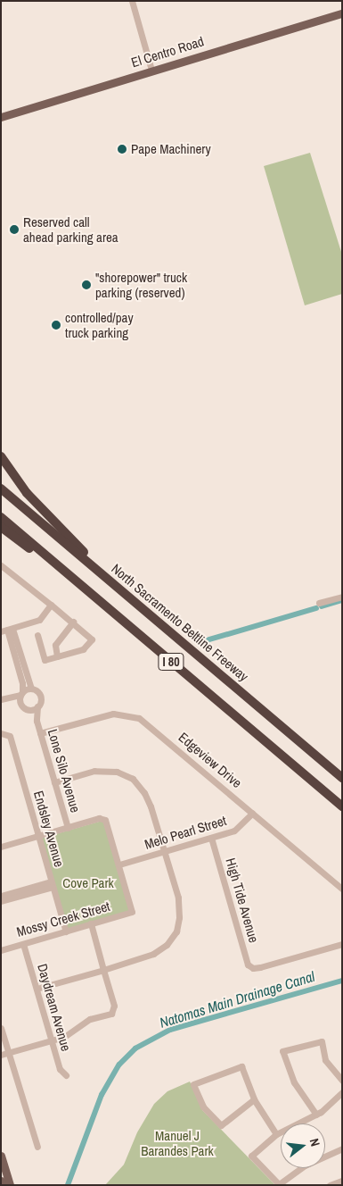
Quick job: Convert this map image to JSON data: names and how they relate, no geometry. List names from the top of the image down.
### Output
{
  "streets": {
    "highway": ["North Sacramento Beltline Freeway", "I 80"],
    "main road": ["El Centro Road"],
    "street": [
      "Edgeview Drive",
      "Lone Silo Avenue",
      "Endsley Avenue",
      "Melo Pearl Street",
      "High Tide Avenue",
      "Mossy Creek Street",
      "Daydream Avenue"
    ]
  },
  "crossings": [
    ["Edgeview Drive", "Lone Silo Avenue"],
    ["Edgeview Drive", "Melo Pearl Street"],
    ["Endsley Avenue", "Mossy Creek Street"],
    ["Melo Pearl Street", "High Tide Avenue"],
    ["Melo Pearl Street", "Mossy Creek Street"],
    ["Mossy Creek Street", "Daydream Avenue"]
  ],
  "water": ["Natomas Main Drainage Canal"],
  "parks": ["Cove Park", "Manuel J Barandes Park"],
  "places": [
    "Pape Machinery",
    "Reserved call ahead parking area",
    "\"shorepower\" truck parking (reserved)",
    "controlled/pay truck parking"
  ],
  "north": "right"
}
